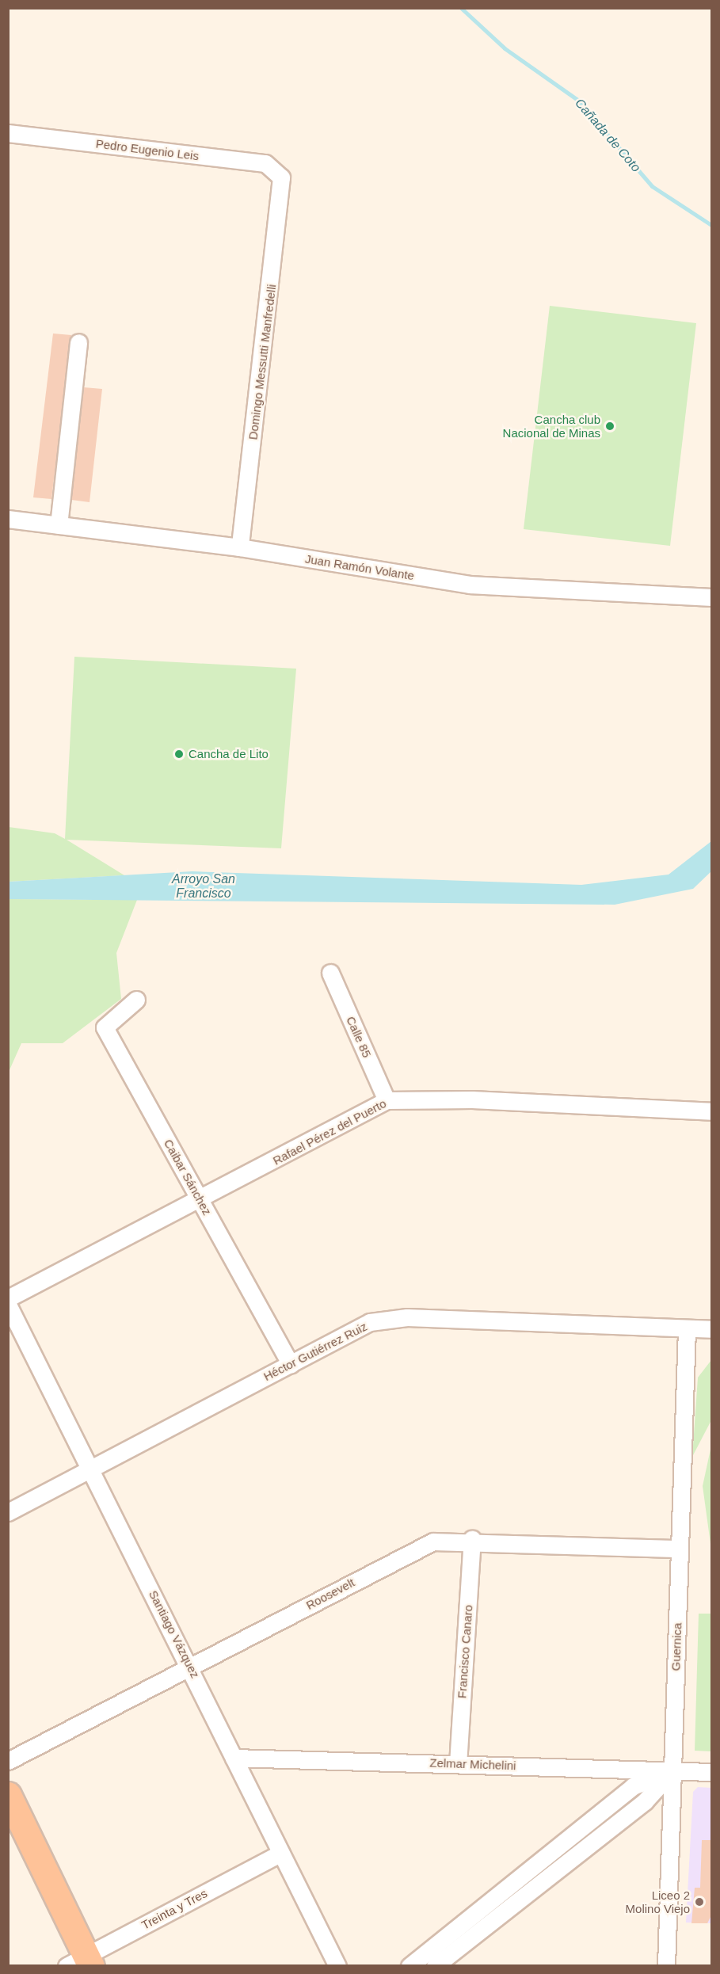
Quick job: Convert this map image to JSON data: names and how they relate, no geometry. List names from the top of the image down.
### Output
{
  "streets": {
    "street": [
      "Pedro Eugenio Leis",
      "Domingo Messutti Manfredelli",
      "Juan Ramón Volante",
      "Calle 85",
      "Rafael Pérez del Puerto",
      "Caibar Sánchez",
      "Héctor Gutiérrez Ruiz",
      "Roosevelt",
      "Santiago Vázquez",
      "Guernica",
      "Francisco Canaro",
      "Zelmar Michelini",
      "Treinta y Tres"
    ]
  },
  "crossings": [
    ["Pedro Eugenio Leis", "Domingo Messutti Manfredelli"],
    ["Domingo Messutti Manfredelli", "Juan Ramón Volante"],
    ["Calle 85", "Rafael Pérez del Puerto"],
    ["Rafael Pérez del Puerto", "Caibar Sánchez"],
    ["Caibar Sánchez", "Héctor Gutiérrez Ruiz"],
    ["Héctor Gutiérrez Ruiz", "Santiago Vázquez"],
    ["Héctor Gutiérrez Ruiz", "Guernica"],
    ["Roosevelt", "Santiago Vázquez"],
    ["Roosevelt", "Guernica"],
    ["Roosevelt", "Francisco Canaro"],
    ["Santiago Vázquez", "Zelmar Michelini"],
    ["Santiago Vázquez", "Treinta y Tres"],
    ["Guernica", "Zelmar Michelini"],
    ["Francisco Canaro", "Zelmar Michelini"]
  ],
  "water": ["Cañada de Coto", "Arroyo San Francisco"],
  "places": ["Cancha club Nacional de Minas", "Cancha de Lito", "Liceo 2 Molino Viejo"]
}
